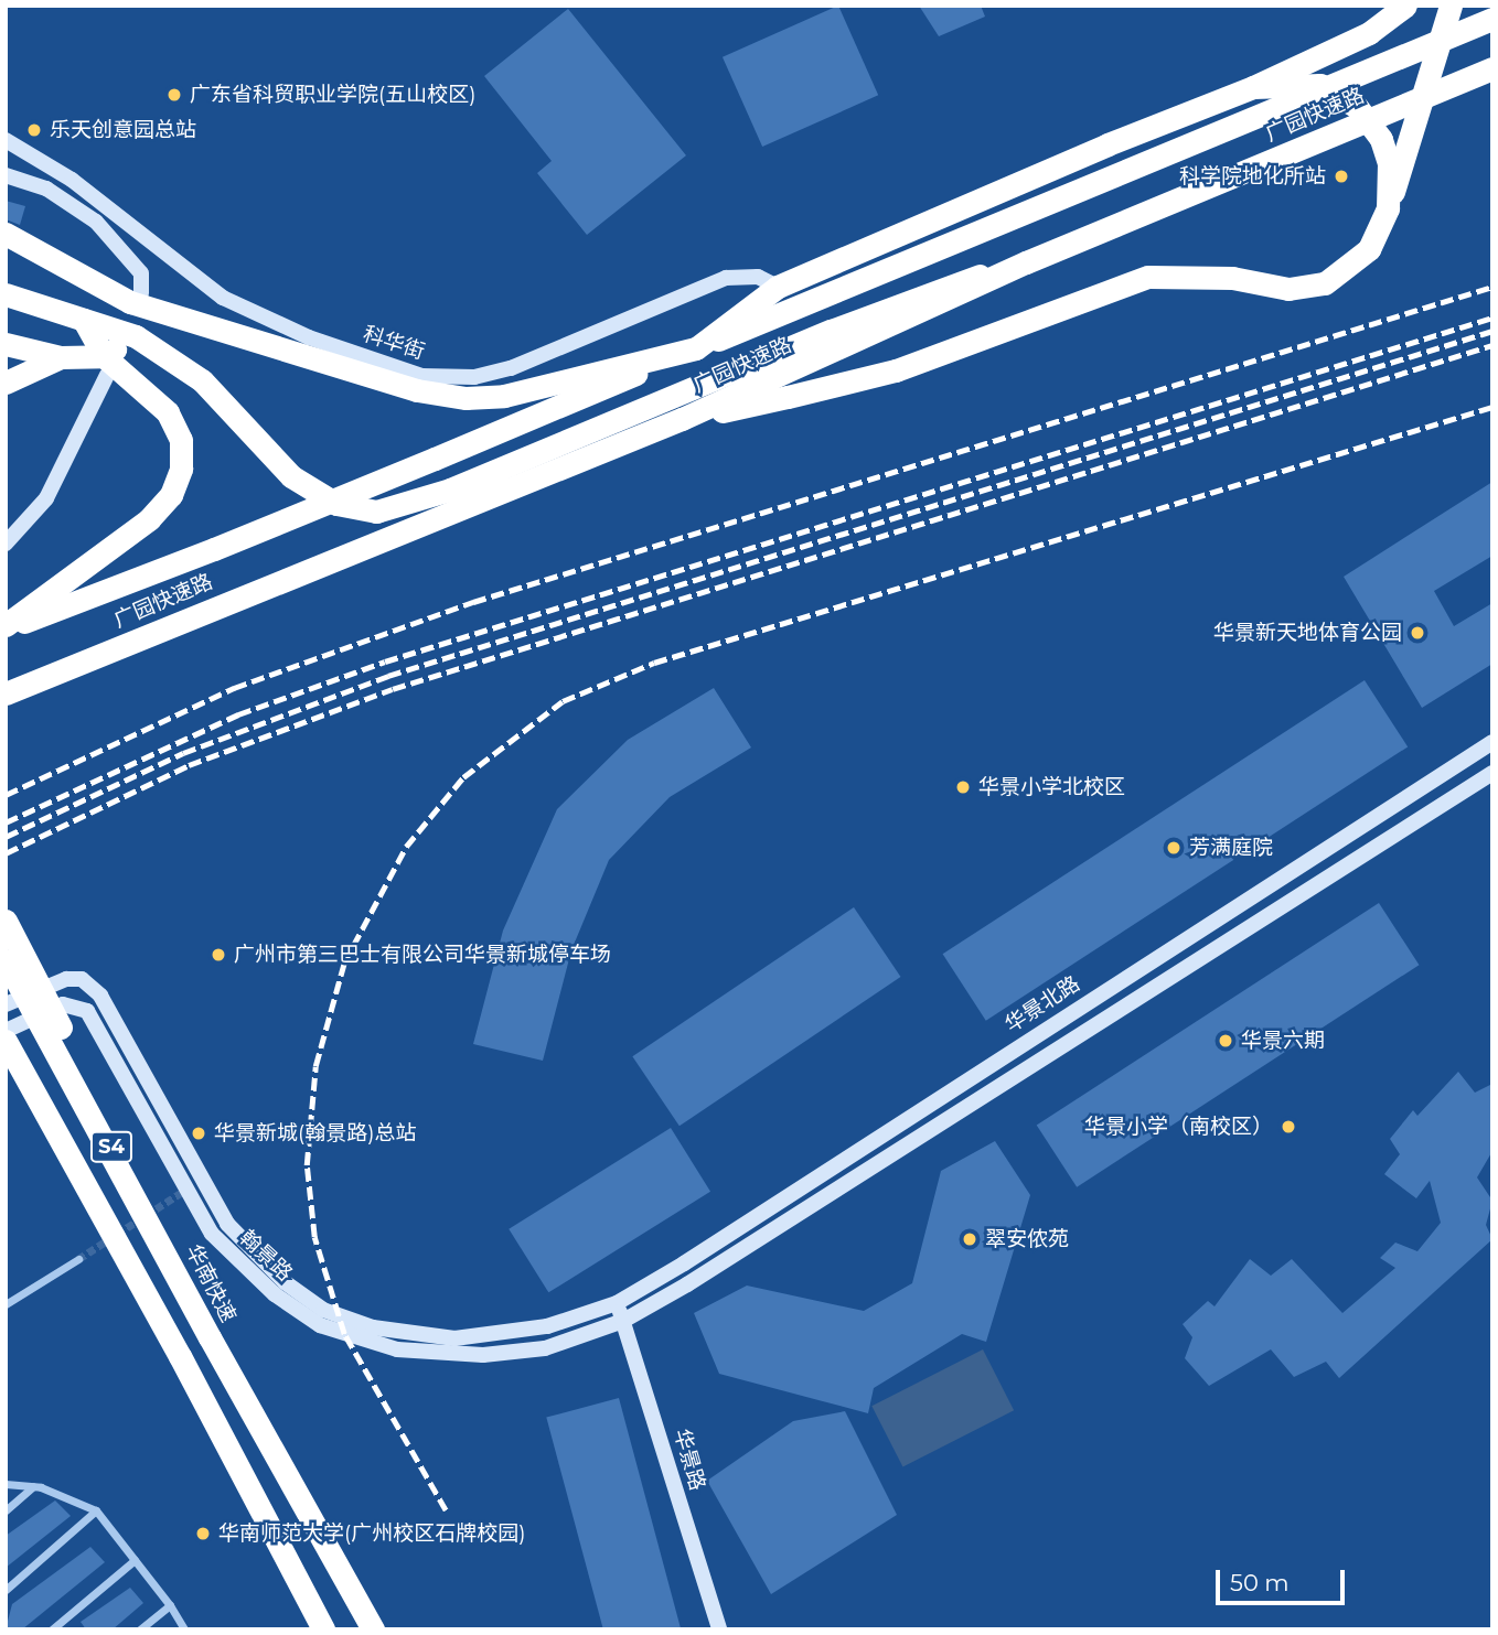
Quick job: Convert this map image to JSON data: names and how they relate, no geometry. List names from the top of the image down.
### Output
{
  "streets": {
    "highway": ["广园快速路", "S4", "华南快速"],
    "street": [
      "科华街",
      "华景北路",
      "翰景路",
      "华景路"
    ]
  },
  "crossings": [
    ["华景北路", "翰景路"],
    ["华景北路", "华景路"],
    ["翰景路", "华景路"]
  ],
  "places": [
    "广东省科贸职业学院(五山校区)",
    "乐天创意园总站",
    "科学院地化所站",
    "华景新天地体育公园",
    "华景小学北校区",
    "芳满庭院",
    "广州市第三巴士有限公司华景新城停车场",
    "华景六期",
    "华景小学（南校区）",
    "华景新城(翰景路)总站",
    "翠安侬苑",
    "华南师范大学(广州校区石牌校园)"
  ],
  "scale_bar": "50 m"
}
